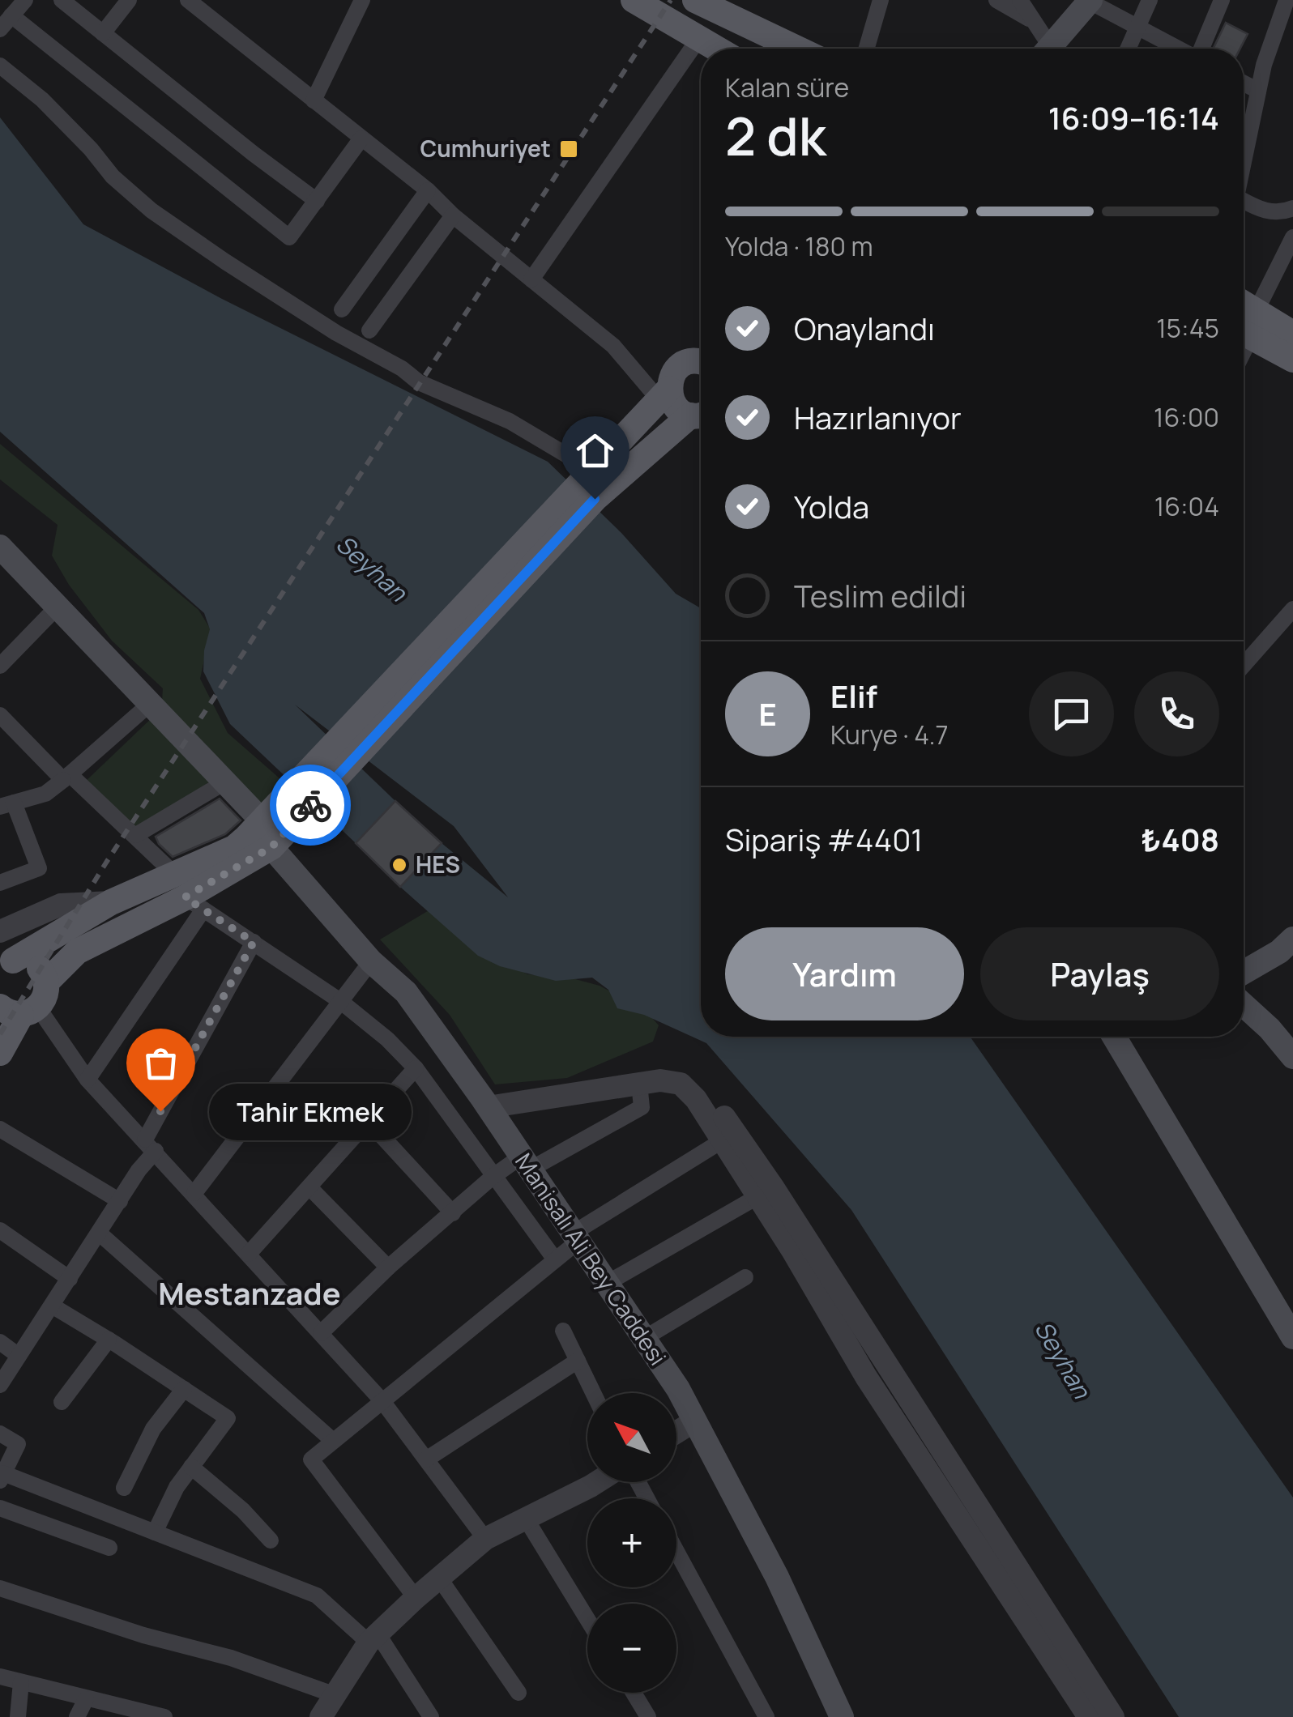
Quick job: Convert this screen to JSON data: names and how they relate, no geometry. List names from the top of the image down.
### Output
{
  "streets": {
    "main road": ["Manisalı Ali Bey Caddesi"]
  },
  "districts": ["Mestanzade"],
  "water": ["Seyhan"],
  "places": {
    "transit": ["Cumhuriyet"],
    "other": ["HES", "Tahir Ekmek"]
  },
  "north": "top left",
  "page": {
    "heading": ["2 dk", "Kalan süre", "16:09–16:14"],
    "panel": [
      "Elif",
      "Kurye · 4.7",
      "Sipariş #4401",
      "₺408"
    ],
    "bar": "Yolda · 180 m",
    "list": [
      ["Onaylandı", "15:45"],
      ["Hazırlanıyor", "16:00"],
      ["Yolda", "16:04"],
      "Teslim edildi"
    ],
    "round": "E",
    "buttons": ["Yardım", "Paylaş"],
    "bubble": "Tahir Ekmek",
    "map_buttons": ["+", "−"]
  }
}
